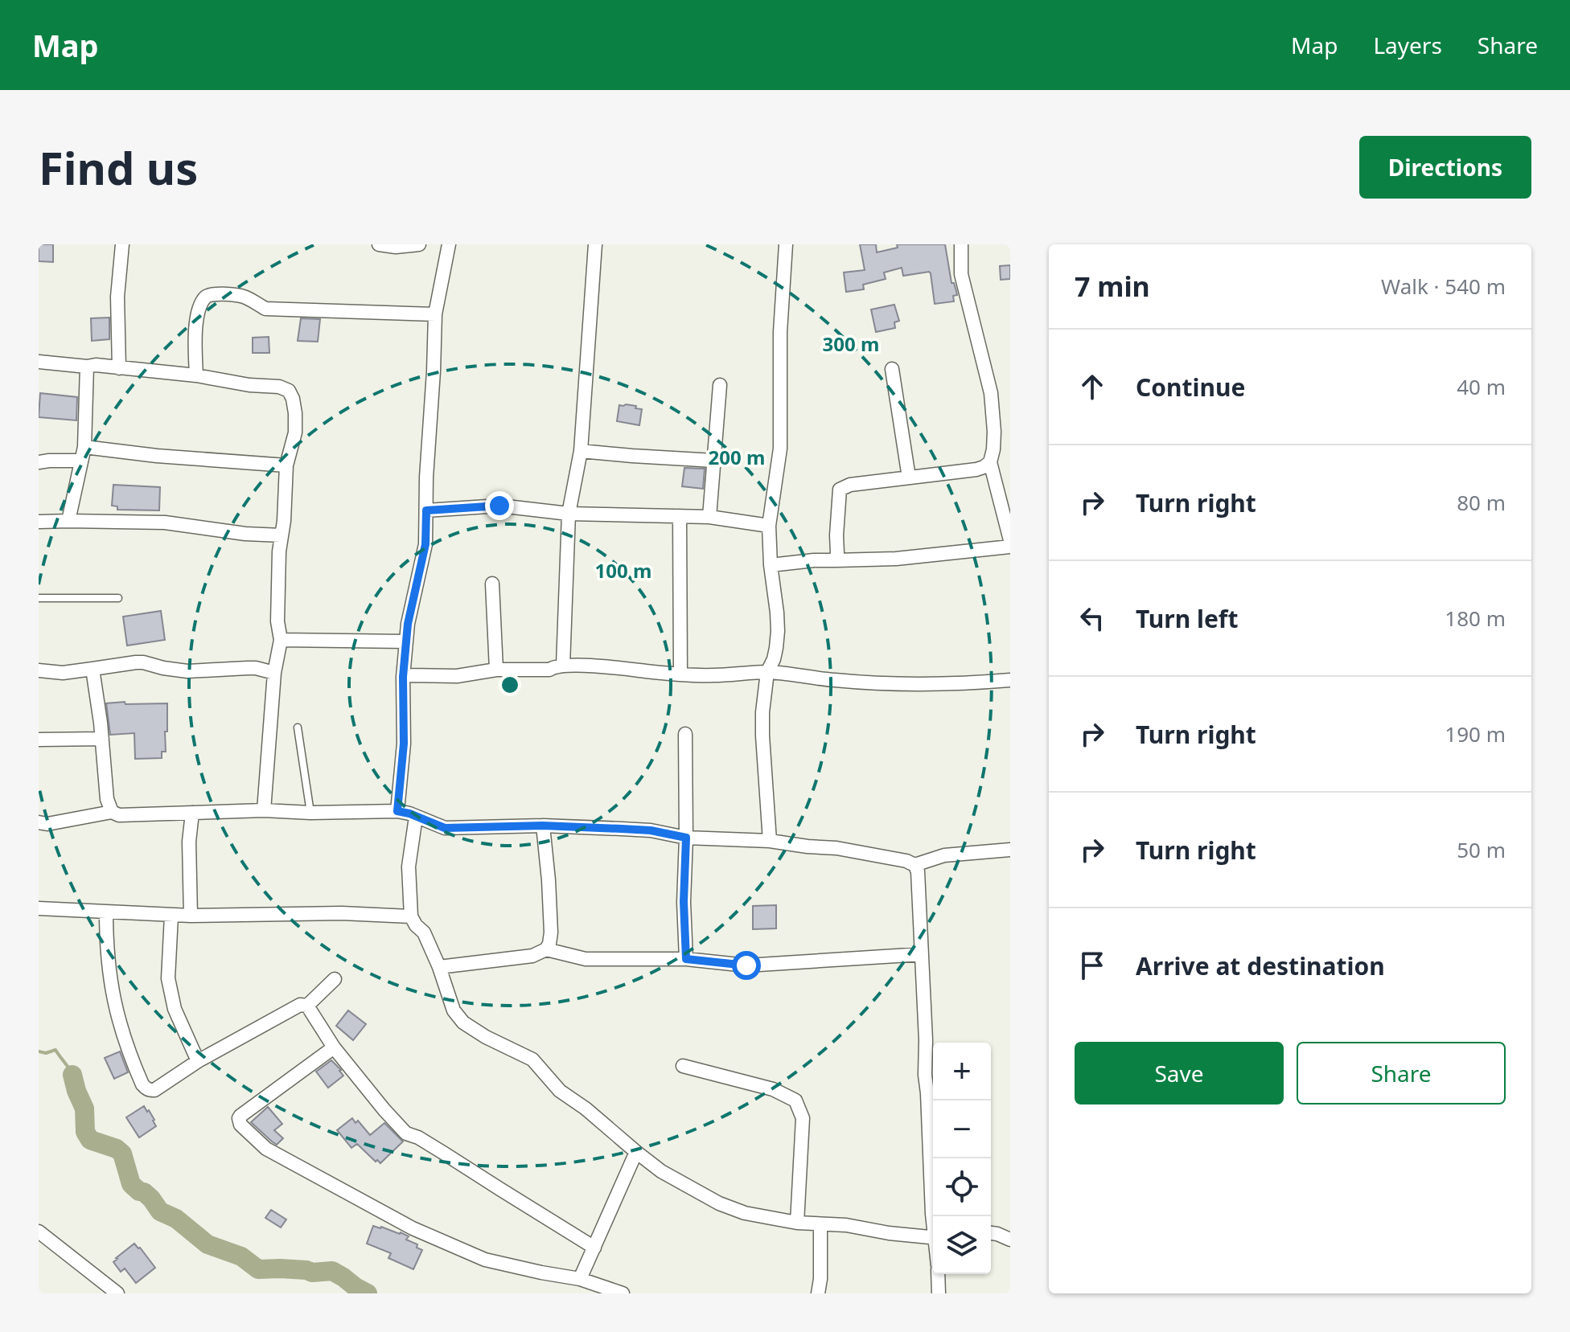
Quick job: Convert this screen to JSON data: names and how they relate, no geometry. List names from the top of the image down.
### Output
{
  "page": {
    "header": "Map",
    "nav": ["Map", "Layers", "Share"],
    "buttons": [
      "Directions",
      ["Save", "Share"]
    ],
    "title": "Find us",
    "heading": ["7 min", "Walk · 540 m"],
    "list": [
      ["Continue", "40 m"],
      ["Turn right", "80 m"],
      ["Turn left", "180 m"],
      ["Turn right", "190 m"],
      ["Turn right", "50 m"],
      "Arrive at destination"
    ],
    "map_buttons": ["+", "−"]
  },
  "rings": ["300 m", "200 m", "100 m"]
}
